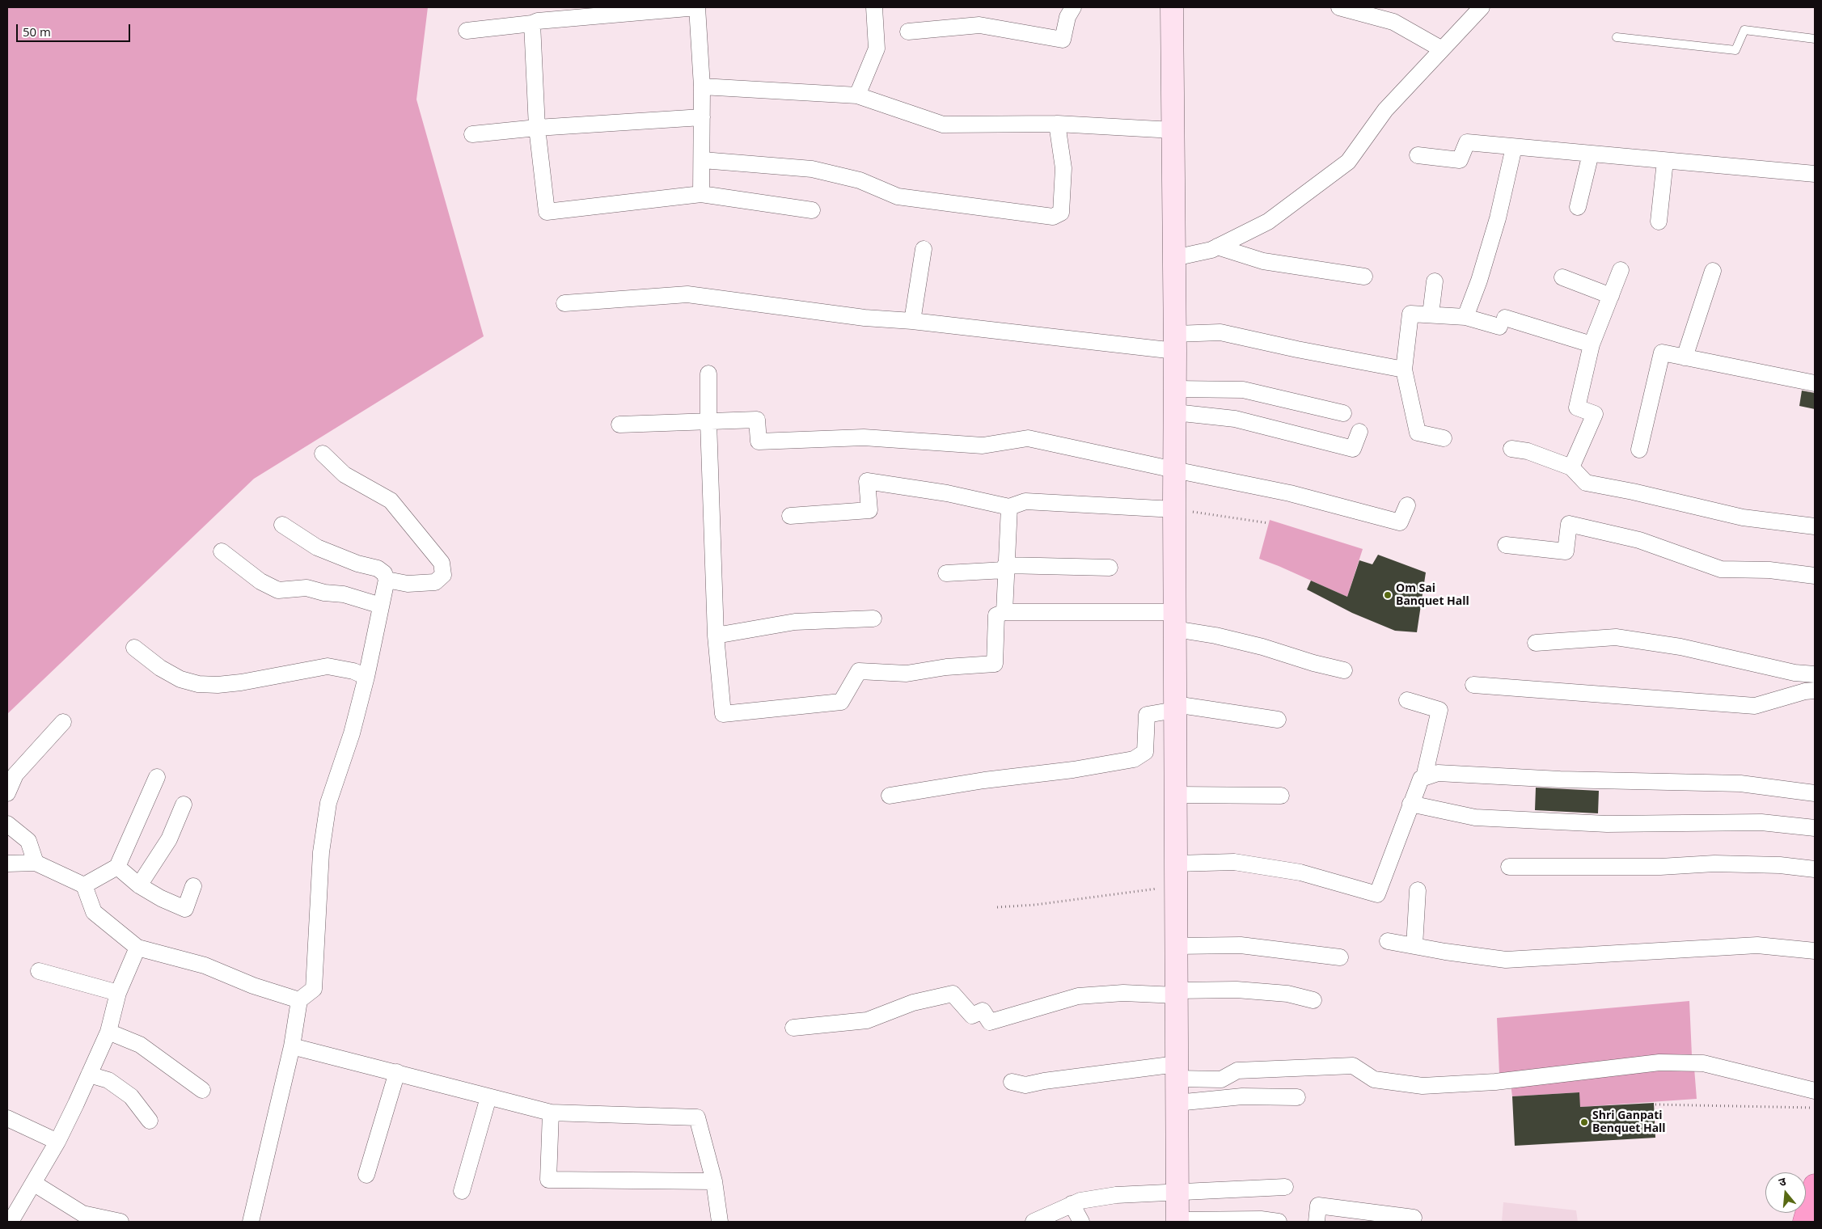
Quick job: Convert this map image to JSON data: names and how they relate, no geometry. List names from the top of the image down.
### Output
{
  "places": ["Om Sai Banquet Hall", "Shri Ganpati Benquet Hall"],
  "scale_bar": "50 m",
  "north": "top"
}
